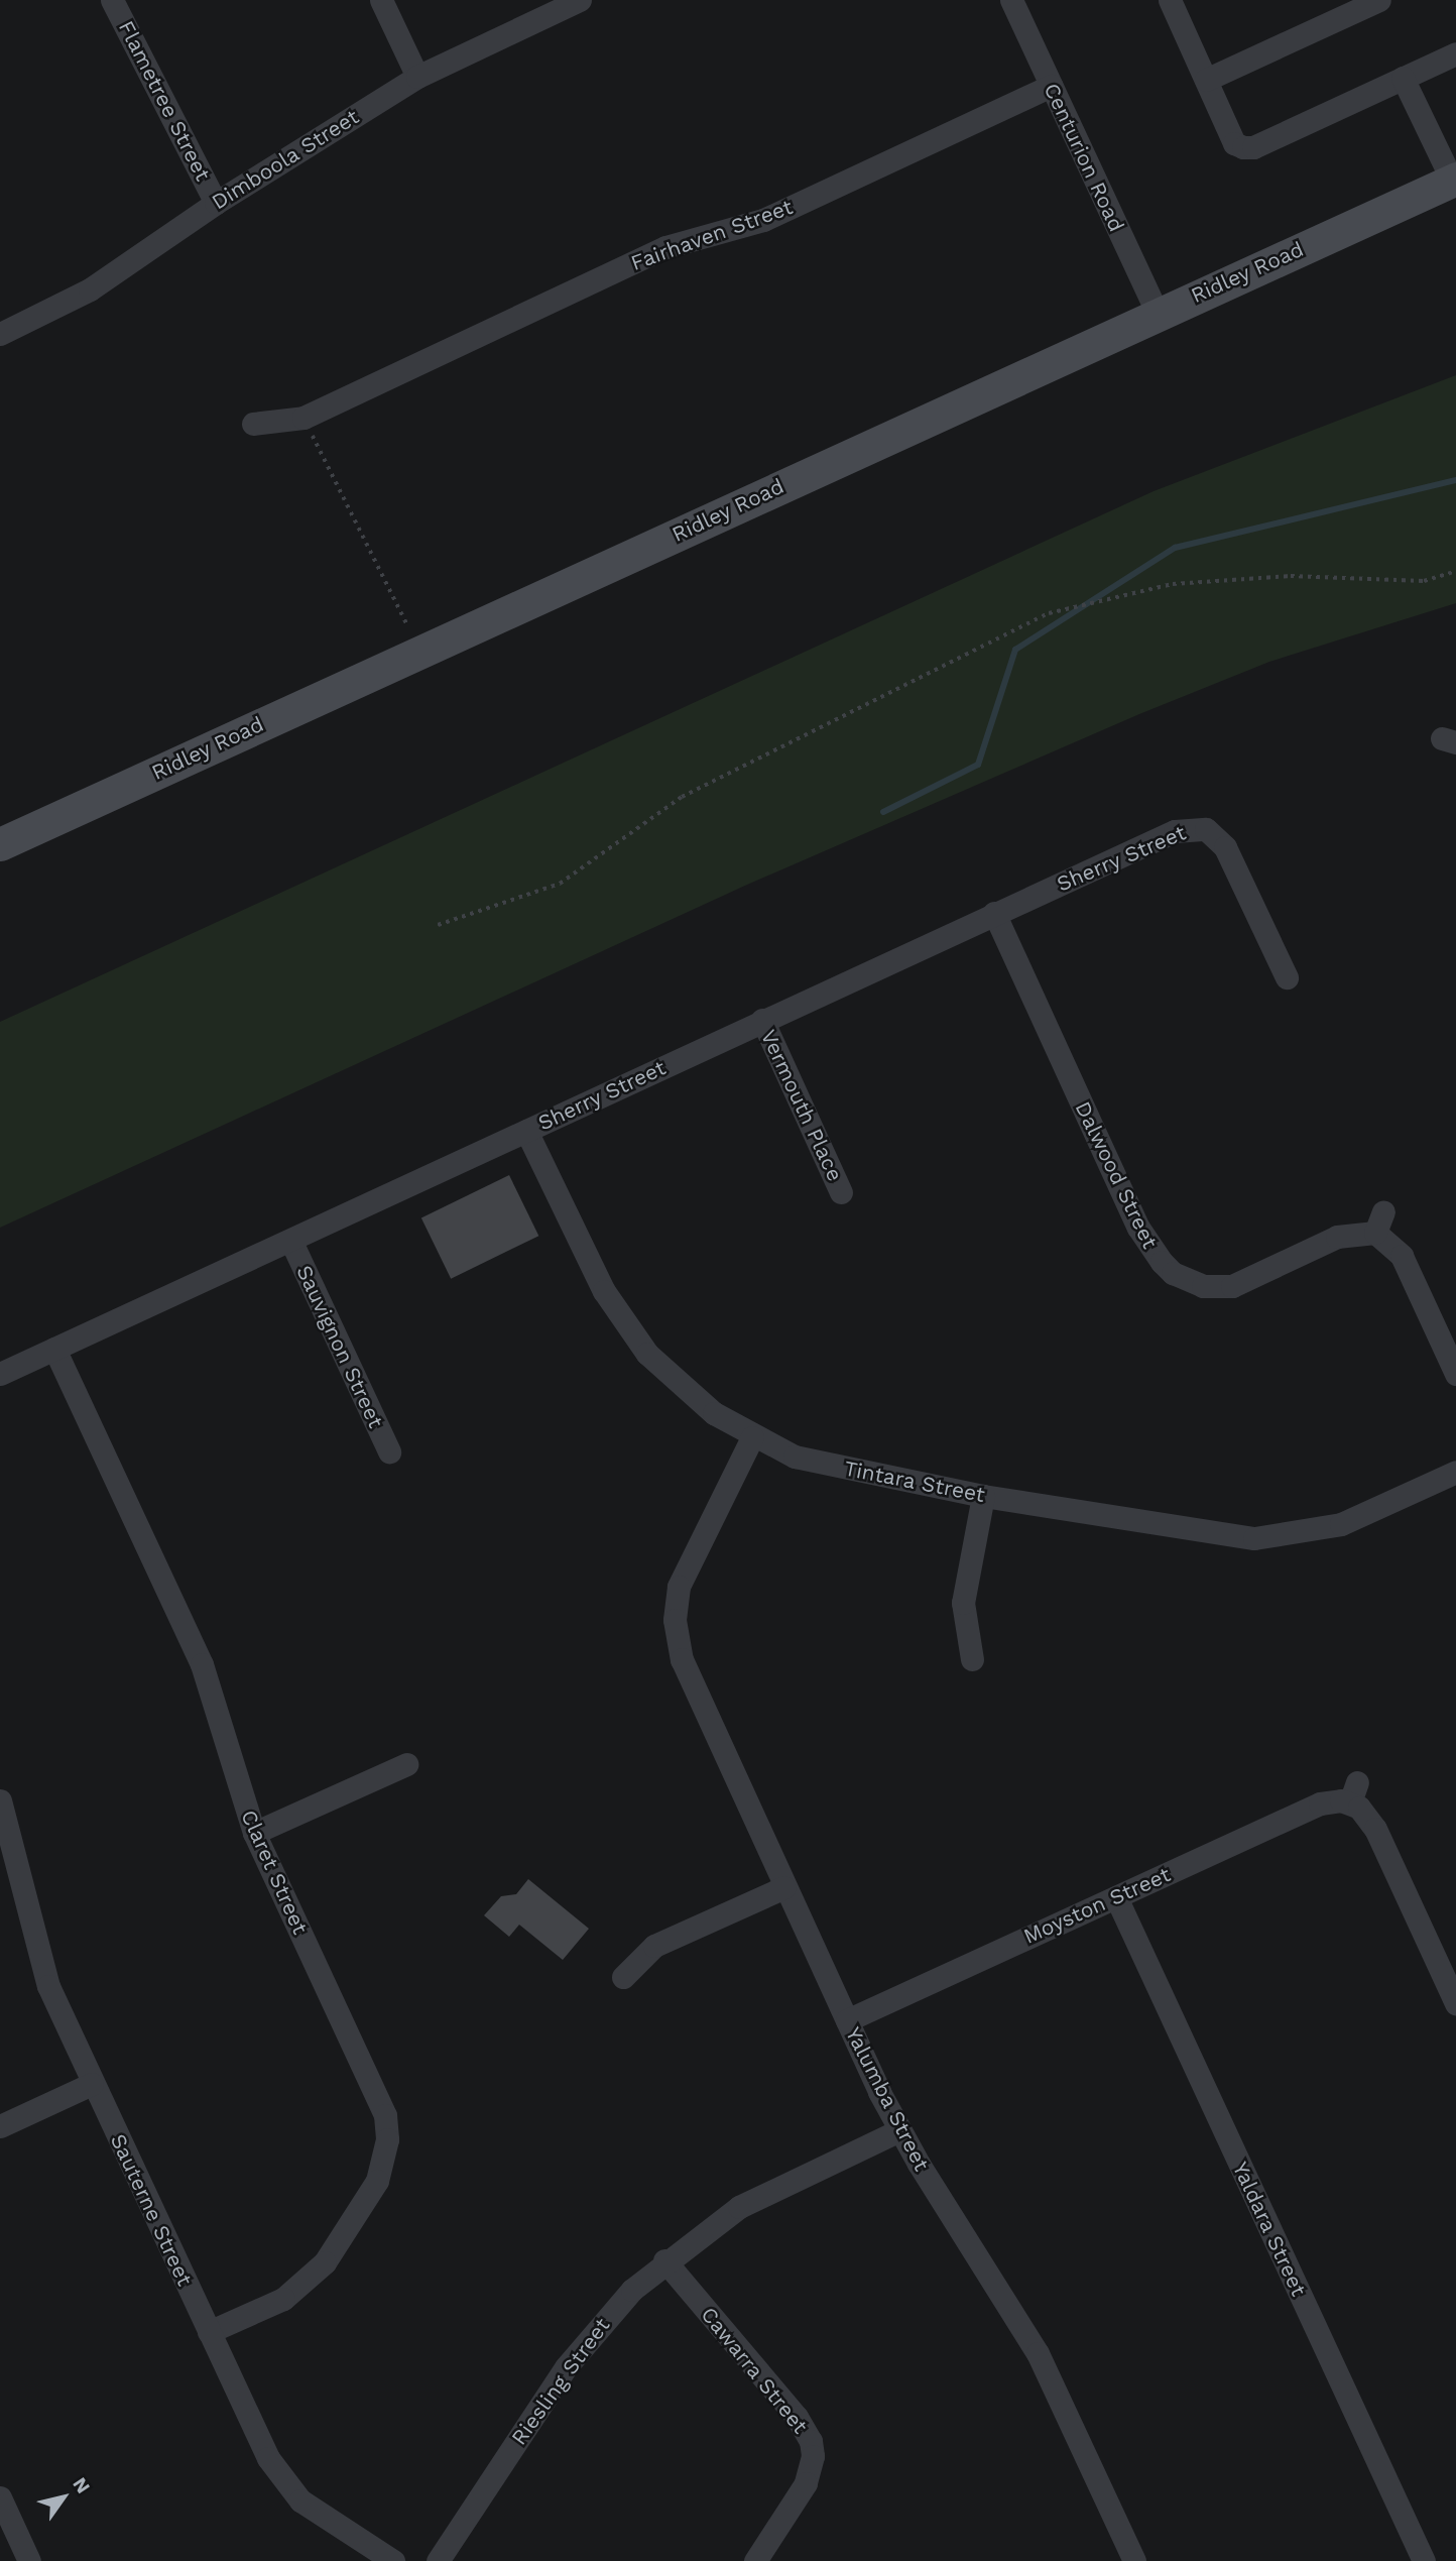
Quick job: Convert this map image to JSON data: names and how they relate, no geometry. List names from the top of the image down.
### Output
{
  "streets": {
    "street": [
      "Flametree Street",
      "Centurion Road",
      "Dimboola Street",
      "Fairhaven Street",
      "Ridley Road",
      "Sherry Street",
      "Vermouth Place",
      "Dalwood Street",
      "Sauvignon Street",
      "Tintara Street",
      "Claret Street",
      "Moyston Street",
      "Yalumba Street",
      "Sauterne Street",
      "Yaldara Street",
      "Cawarra Street",
      "Riesling Street"
    ]
  },
  "crossings": [
    ["Flametree Street", "Dimboola Street"],
    ["Centurion Road", "Fairhaven Street"],
    ["Centurion Road", "Ridley Road"],
    ["Sherry Street", "Vermouth Place"],
    ["Sherry Street", "Dalwood Street"],
    ["Sherry Street", "Sauvignon Street"],
    ["Sherry Street", "Tintara Street"],
    ["Sherry Street", "Claret Street"],
    ["Tintara Street", "Yalumba Street"],
    ["Claret Street", "Sauterne Street"],
    ["Moyston Street", "Yalumba Street"],
    ["Moyston Street", "Yaldara Street"],
    ["Yalumba Street", "Riesling Street"],
    ["Cawarra Street", "Riesling Street"]
  ],
  "north": "top right"
}
